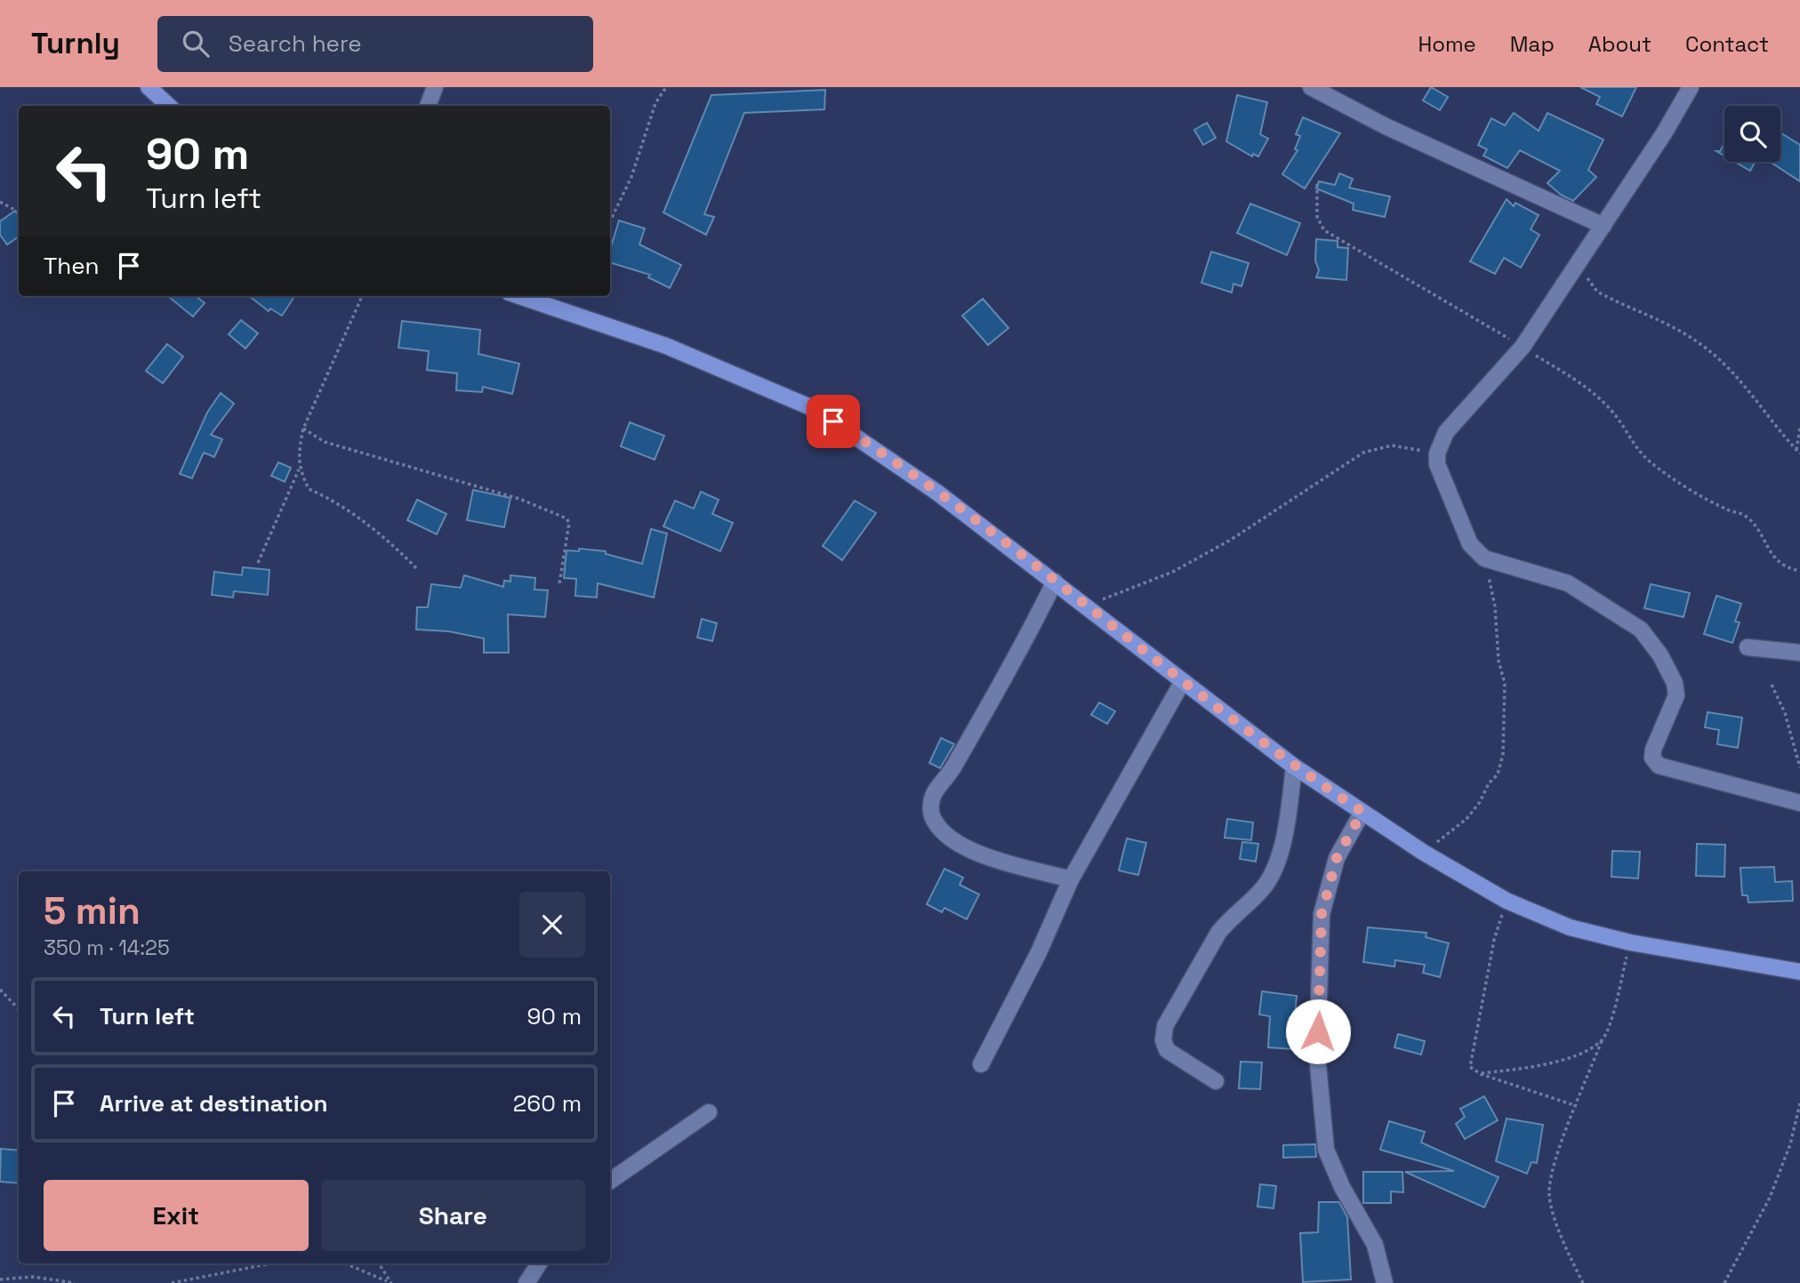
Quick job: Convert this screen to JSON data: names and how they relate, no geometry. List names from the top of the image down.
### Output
{
  "page": {
    "header": "Turnly",
    "search": "Search here",
    "nav": [
      "Home",
      "Map",
      "About",
      "Contact"
    ],
    "turn": ["90 m", "Turn left"],
    "then": "Then",
    "heading": ["5 min", "350 m · 14:25"],
    "list": [
      {
        "name": "Turn left",
        "value": "90 m"
      },
      {
        "name": "Arrive at destination",
        "value": "260 m"
      }
    ],
    "buttons": ["Exit", "Share"]
  }
}
